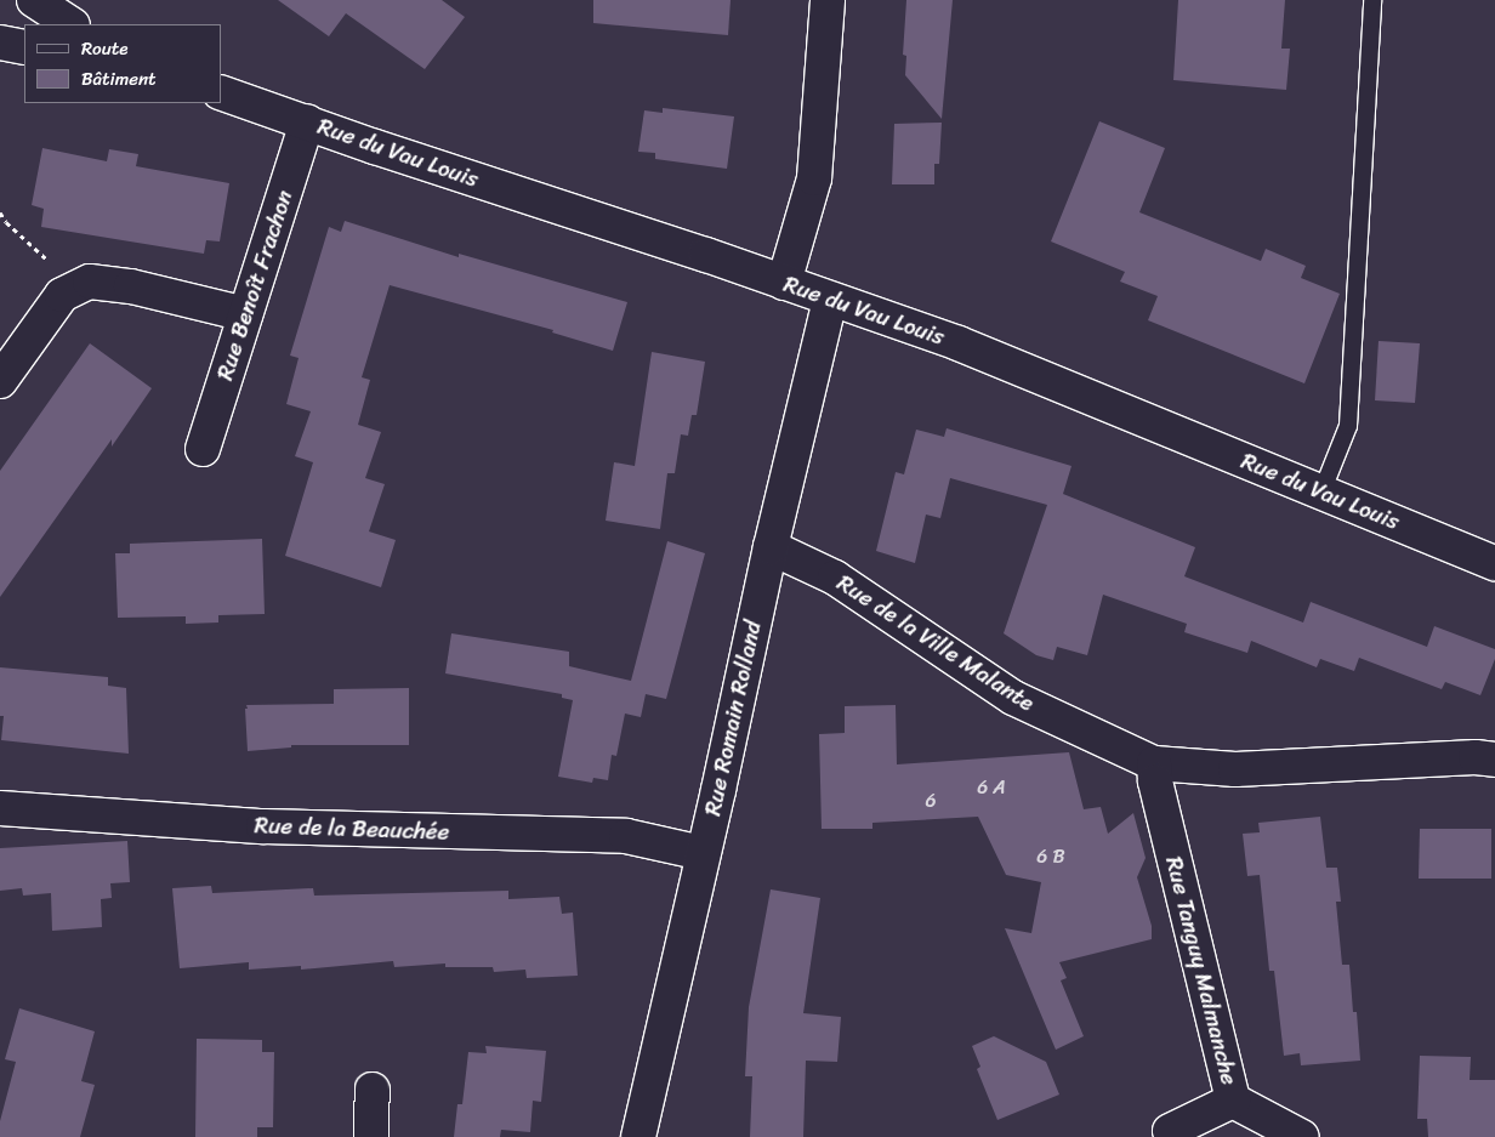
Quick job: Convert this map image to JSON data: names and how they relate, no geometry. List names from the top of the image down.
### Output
{
  "streets": {
    "street": [
      "Rue du Vau Louis",
      "Rue Benoît Frachon",
      "Rue de la Ville Malante",
      "Rue Romain Rolland",
      "Rue de la Beauchée",
      "Rue Tanguy Malmanche"
    ]
  },
  "crossings": [
    ["Rue du Vau Louis", "Rue Benoît Frachon"],
    ["Rue du Vau Louis", "Rue Romain Rolland"],
    ["Rue de la Ville Malante", "Rue Romain Rolland"],
    ["Rue de la Ville Malante", "Rue Tanguy Malmanche"],
    ["Rue Romain Rolland", "Rue de la Beauchée"]
  ],
  "house_numbers": ["6 A", "6", "6 B"],
  "legend": ["Route", "Bâtiment"]
}
